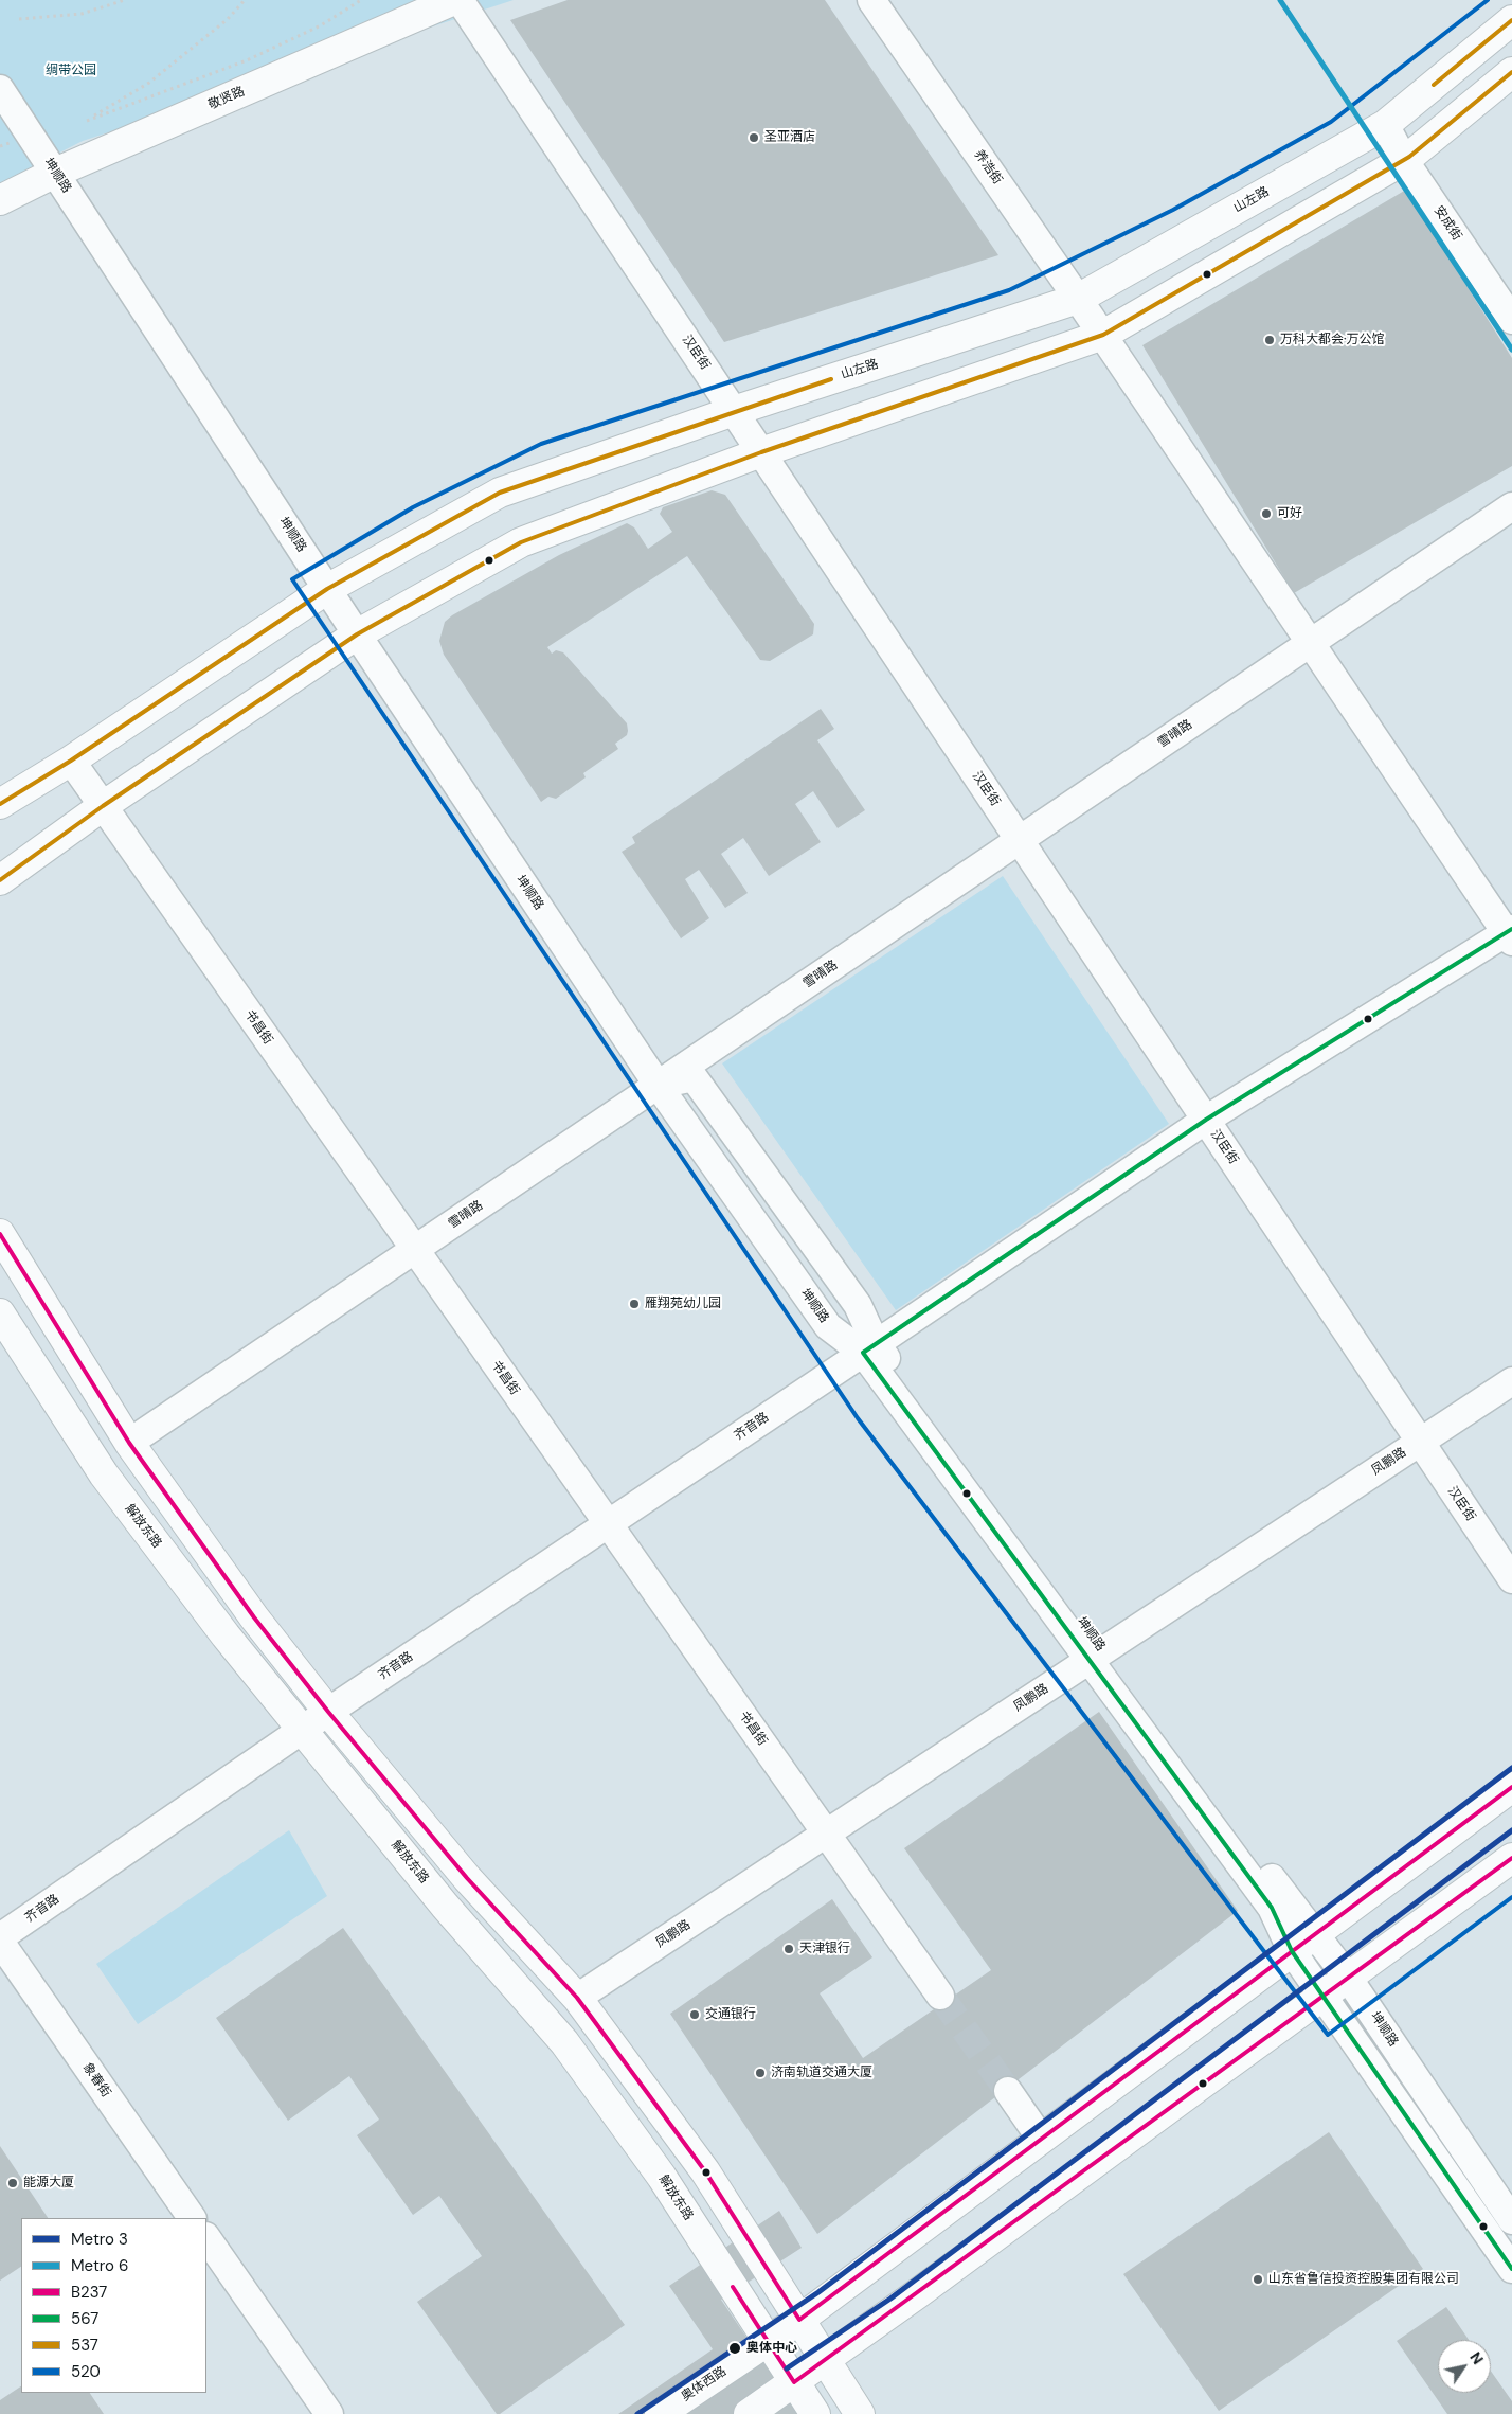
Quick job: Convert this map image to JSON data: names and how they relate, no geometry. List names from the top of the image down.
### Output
{
  "streets": {
    "main road": [
      "敬贤路",
      "山左路",
      "解放东路",
      "奥体西路"
    ],
    "street": [
      "养浩街",
      "坤顺路",
      "安成街",
      "汉臣街",
      "雪晴路",
      "书昌街",
      "齐音路",
      "凤鹏路",
      "象春街"
    ]
  },
  "crossings": [
    ["敬贤路", "坤顺路"],
    ["养浩街", "山左路"],
    ["养浩街", "雪晴路"],
    ["养浩街", "齐音路"],
    ["坤顺路", "山左路"],
    ["坤顺路", "雪晴路"],
    ["坤顺路", "齐音路"],
    ["坤顺路", "凤鹏路"],
    ["坤顺路", "奥体西路"],
    ["山左路", "安成街"],
    ["山左路", "汉臣街"],
    ["山左路", "书昌街"],
    ["汉臣街", "雪晴路"],
    ["汉臣街", "齐音路"],
    ["汉臣街", "凤鹏路"],
    ["雪晴路", "书昌街"],
    ["书昌街", "齐音路"],
    ["书昌街", "凤鹏路"],
    ["齐音路", "解放东路"],
    ["解放东路", "奥体西路"]
  ],
  "parks": ["绸带公园"],
  "places": [
    "圣亚酒店",
    "万科大都会·万公馆",
    "可好",
    "雁翔苑幼儿园",
    "天津银行",
    "交通银行",
    "济南轨道交通大厦",
    "能源大厦",
    "山东省鲁信投资控股集团有限公司",
    "奥体中心"
  ],
  "lines": [
    "metro line 6",
    "transit line 520",
    "transit line 537",
    "transit line 567",
    "transit line B237",
    "metro line 3"
  ],
  "legend": [
    "Metro 3",
    "Metro 6",
    "B237",
    "567",
    "537",
    "520"
  ],
  "north": "top right"
}
